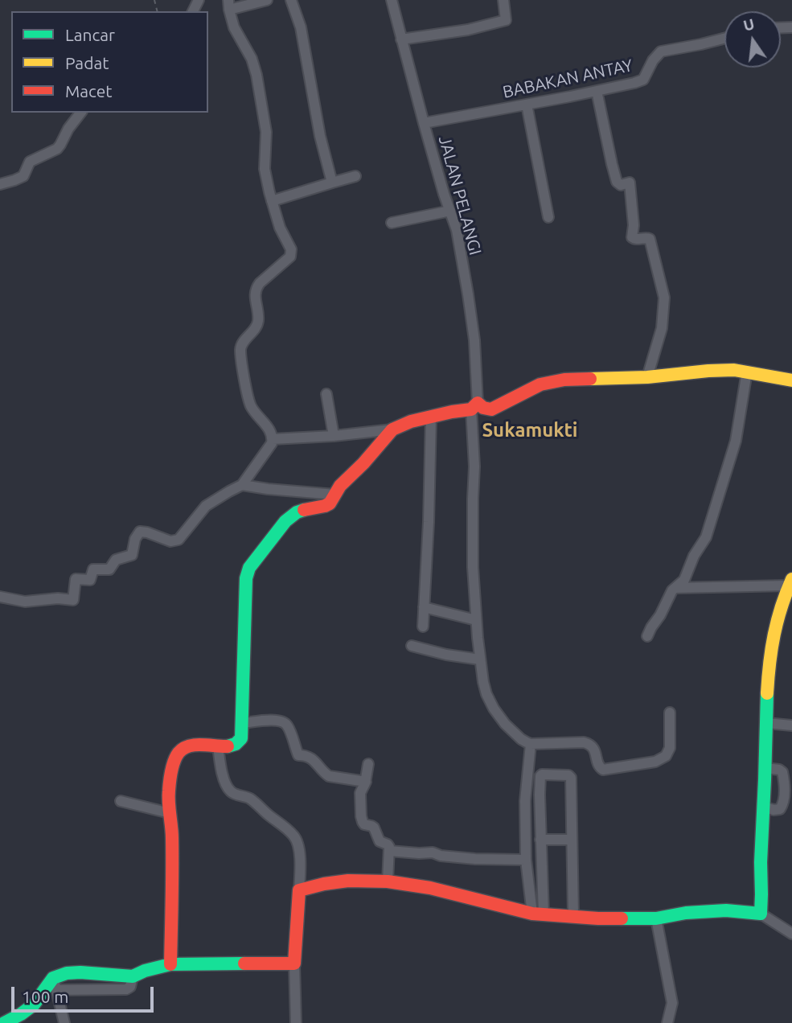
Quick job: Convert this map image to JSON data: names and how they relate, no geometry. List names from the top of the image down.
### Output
{
  "streets": {
    "street": ["BABAKAN ANTAY", "JALAN PELANGI"]
  },
  "crossings": [
    ["BABAKAN ANTAY", "JALAN PELANGI"]
  ],
  "districts": ["Sukamukti"],
  "legend": ["Lancar", "Padat", "Macet"],
  "scale_bar": "100 m",
  "north": "top"
}
